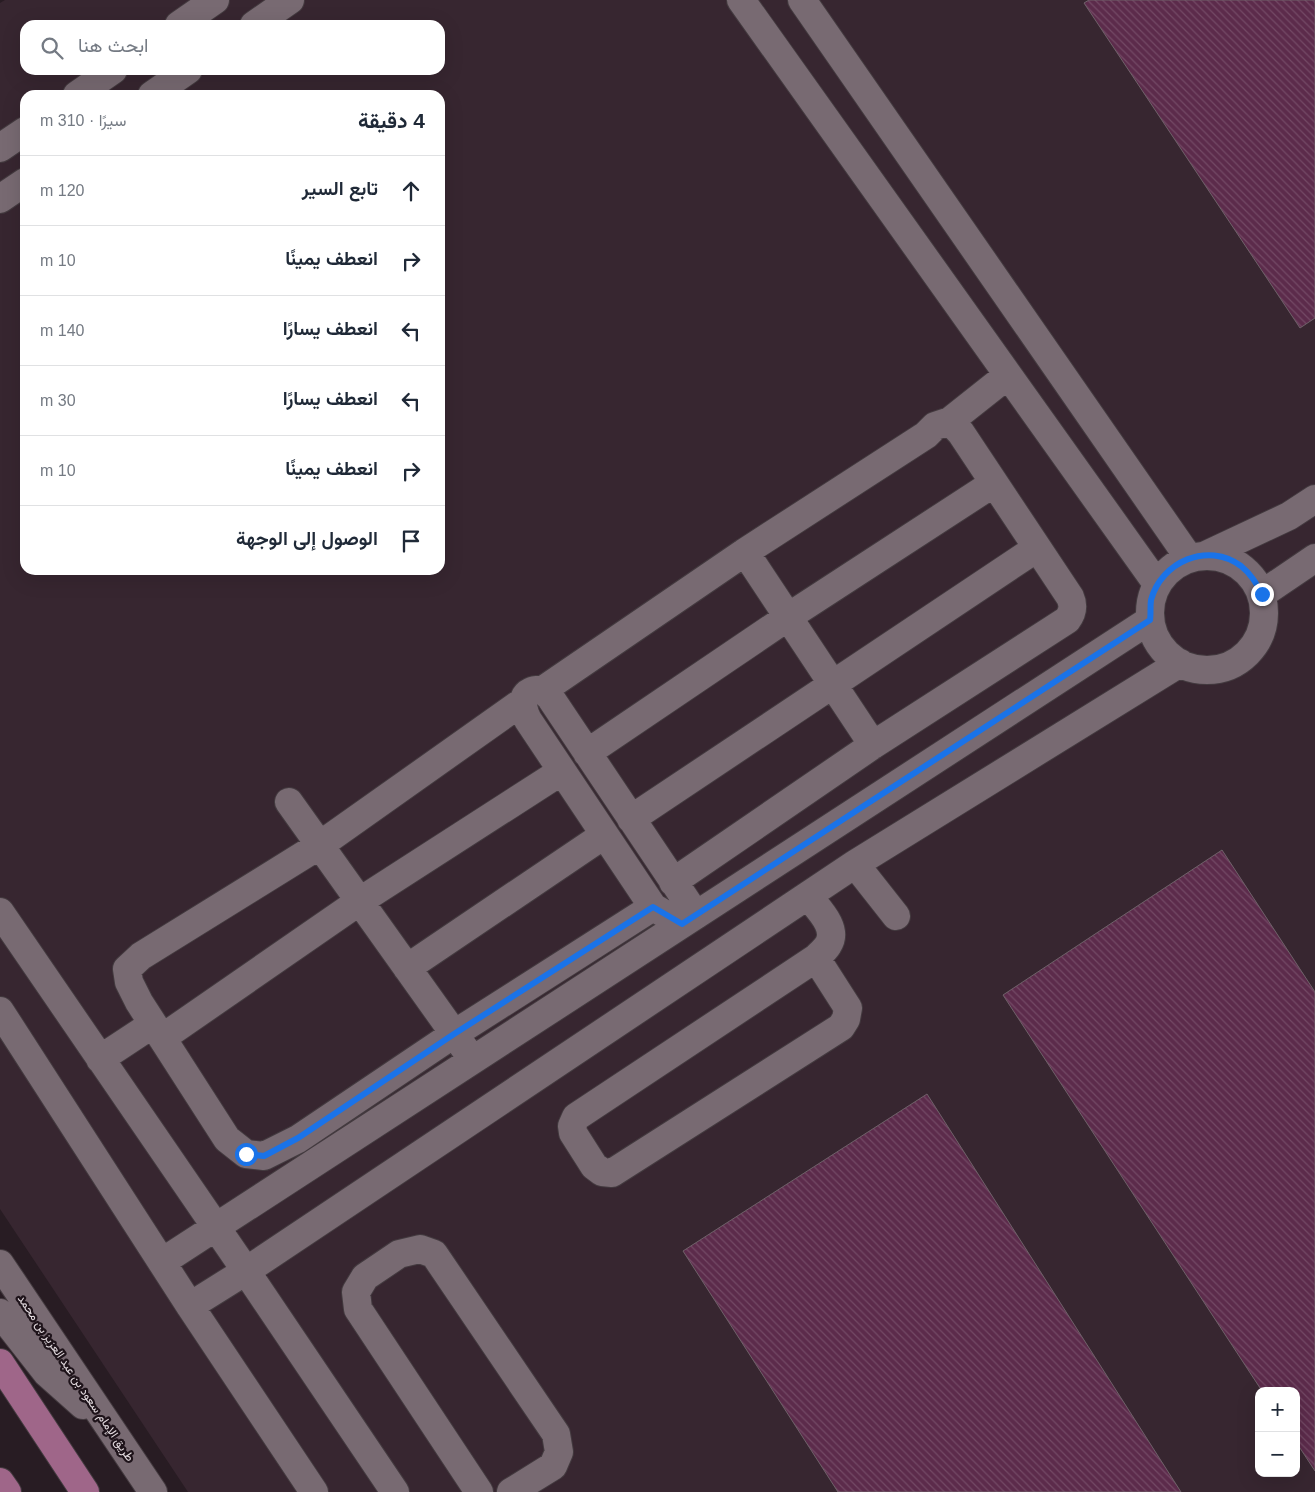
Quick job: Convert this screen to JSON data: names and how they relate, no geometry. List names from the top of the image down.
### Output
{
  "streets": {
    "street": ["طريق الإمام سعود بن عبد العزيز بن محمد"]
  },
  "page": {
    "search": "ابحث هنا",
    "heading": ["4 دقيقة", "سيرًا · 310 m"],
    "list": [
      ["تابع السير", "120 m"],
      ["انعطف يمينًا", "10 m"],
      ["انعطف يسارًا", "140 m"],
      ["انعطف يسارًا", "30 m"],
      ["انعطف يمينًا", "10 m"],
      "الوصول إلى الوجهة"
    ],
    "map_buttons": ["+", "−"]
  }
}
